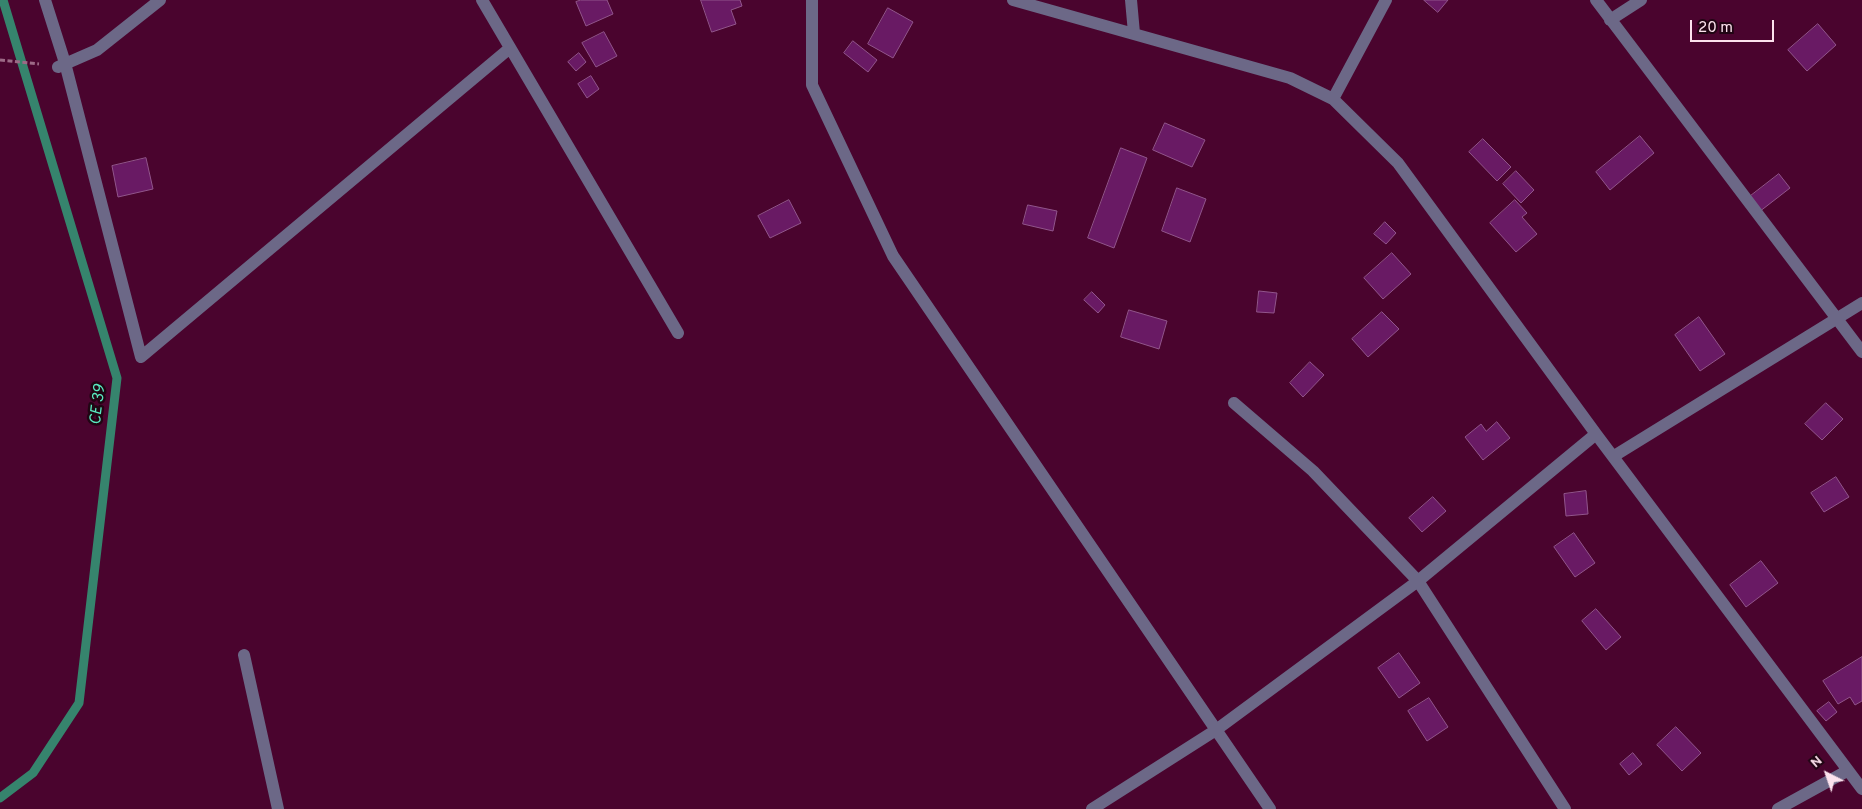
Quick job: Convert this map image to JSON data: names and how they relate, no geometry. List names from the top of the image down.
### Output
{
  "water": ["CE 39"],
  "scale_bar": "20 m",
  "north": "top left"
}
